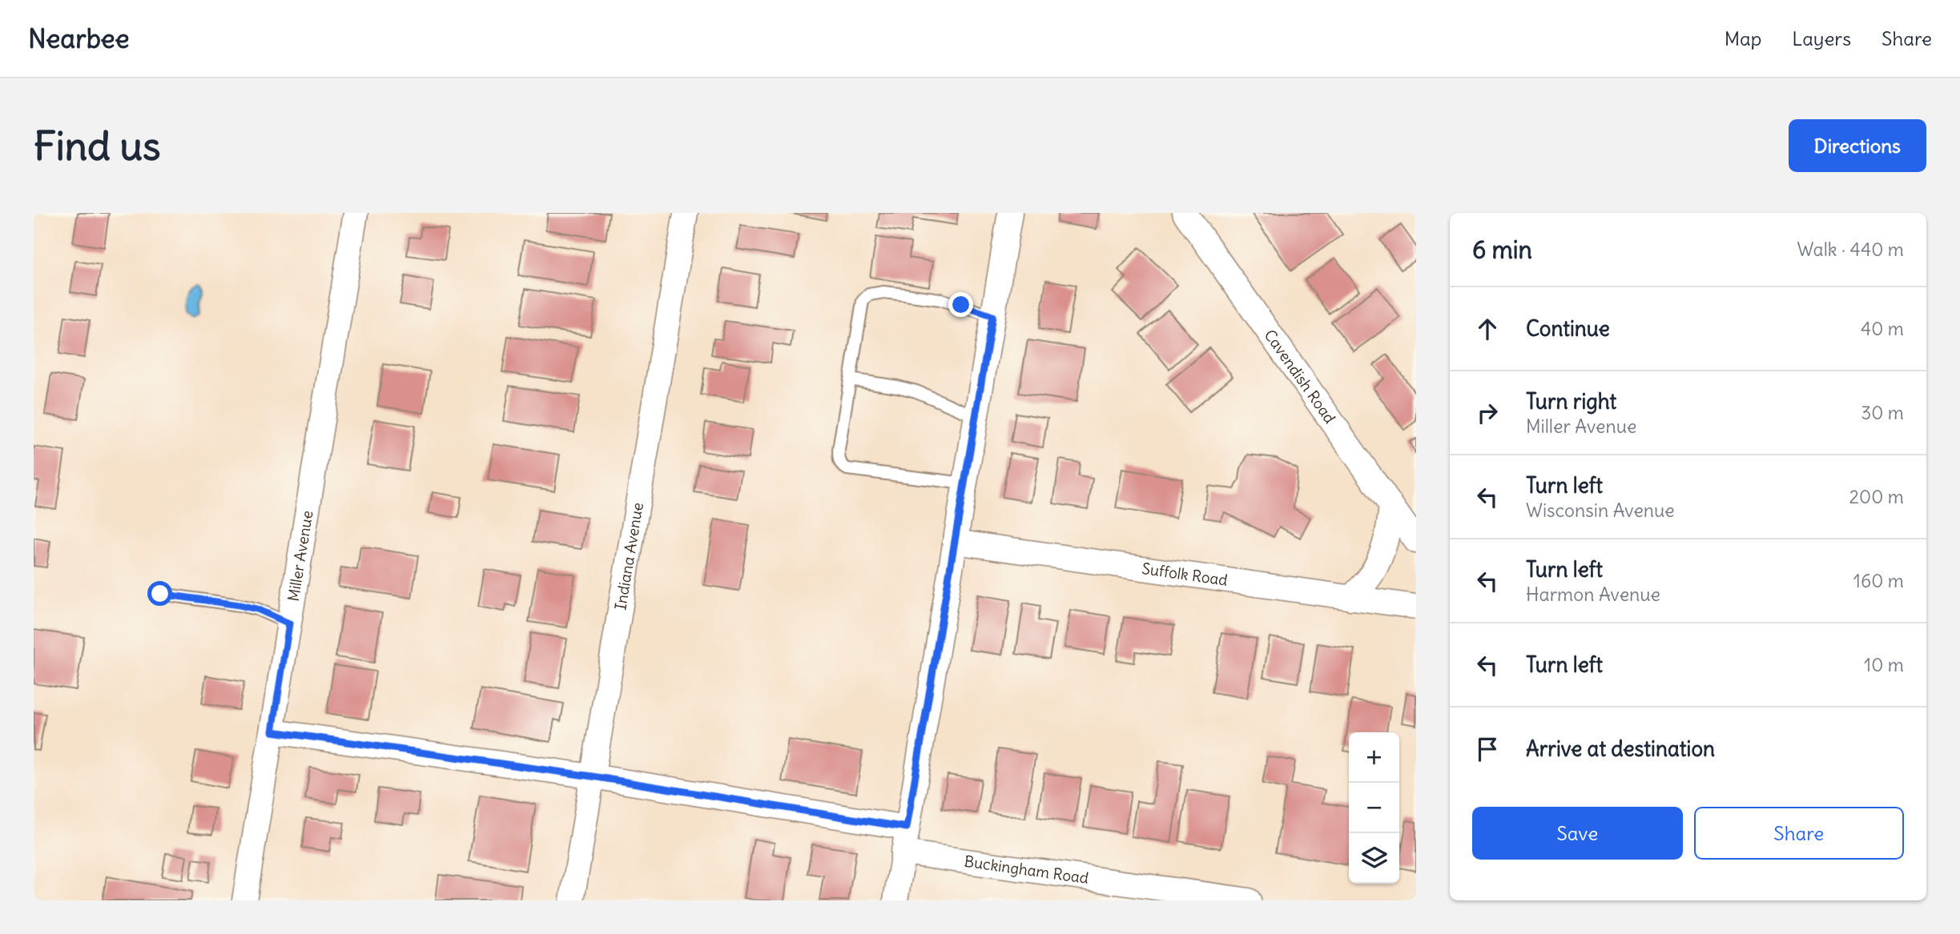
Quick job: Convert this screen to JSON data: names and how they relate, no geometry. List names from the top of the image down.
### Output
{
  "streets": {
    "street": [
      "Cavendish Road",
      "Indiana Avenue",
      "Miller Avenue",
      "Suffolk Road",
      "Buckingham Road"
    ]
  },
  "page": {
    "header": "Nearbee",
    "nav": ["Map", "Layers", "Share"],
    "buttons": [
      "Directions",
      ["Save", "Share"]
    ],
    "title": "Find us",
    "heading": ["6 min", "Walk · 440 m"],
    "list": [
      ["Continue", "40 m"],
      ["Turn right", "Miller Avenue", "30 m"],
      ["Turn left", "Wisconsin Avenue", "200 m"],
      ["Turn left", "Harmon Avenue", "160 m"],
      ["Turn left", "10 m"],
      "Arrive at destination"
    ],
    "map_buttons": ["+", "−"]
  }
}
